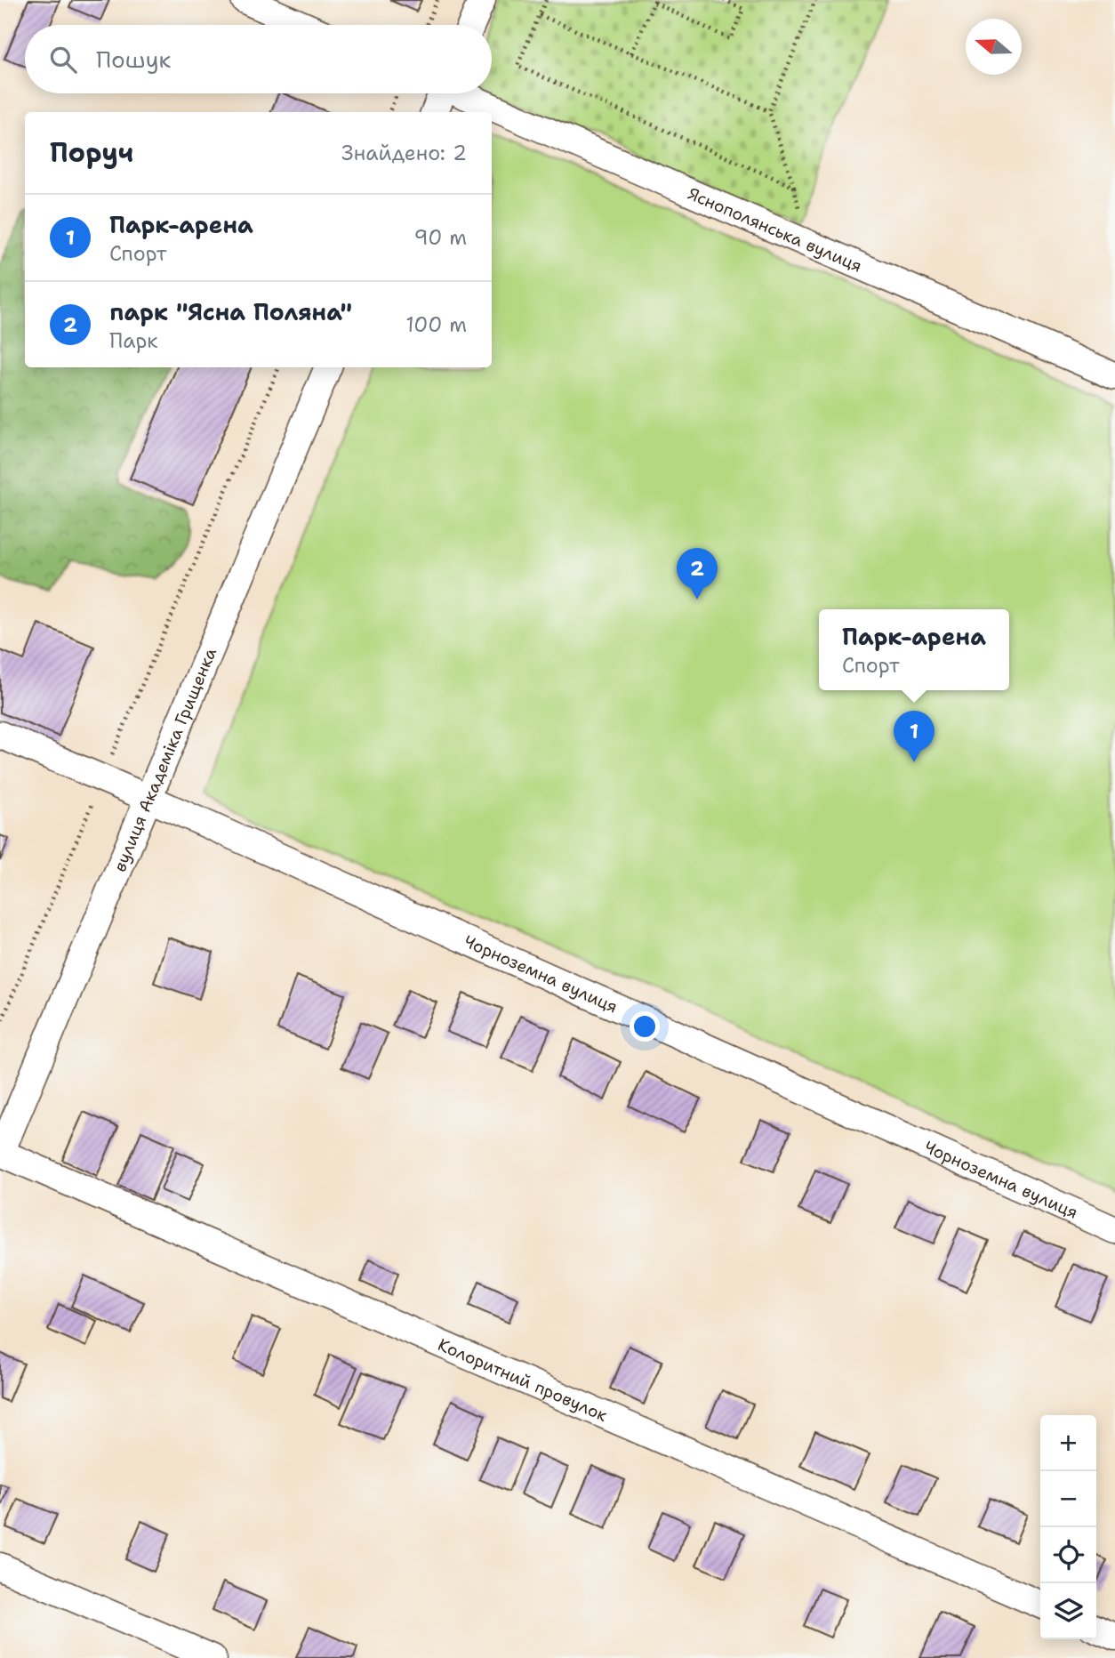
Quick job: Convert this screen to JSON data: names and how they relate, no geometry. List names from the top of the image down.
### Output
{
  "streets": {
    "street": [
      "Яснополянська вулиця",
      "вулиця Академіка Грищенка",
      "Чорноземна вулиця",
      "Колоритний провулок"
    ]
  },
  "crossings": [
    ["вулиця Академіка Грищенка", "Чорноземна вулиця"],
    ["вулиця Академіка Грищенка", "Колоритний провулок"]
  ],
  "north": "left",
  "page": {
    "search": "Пошук",
    "heading": ["Поруч", "Знайдено: 2"],
    "list": [
      {
        "mark": "1",
        "name": "Парк-арена",
        "note": "Спорт",
        "value": "90 m"
      },
      {
        "mark": "2",
        "name": "парк \"Ясна Поляна\"",
        "note": "Парк",
        "value": "100 m"
      }
    ],
    "pins": ["2", "1"],
    "popup": ["Парк-арена", "Спорт"],
    "map_buttons": ["+", "−"]
  }
}
